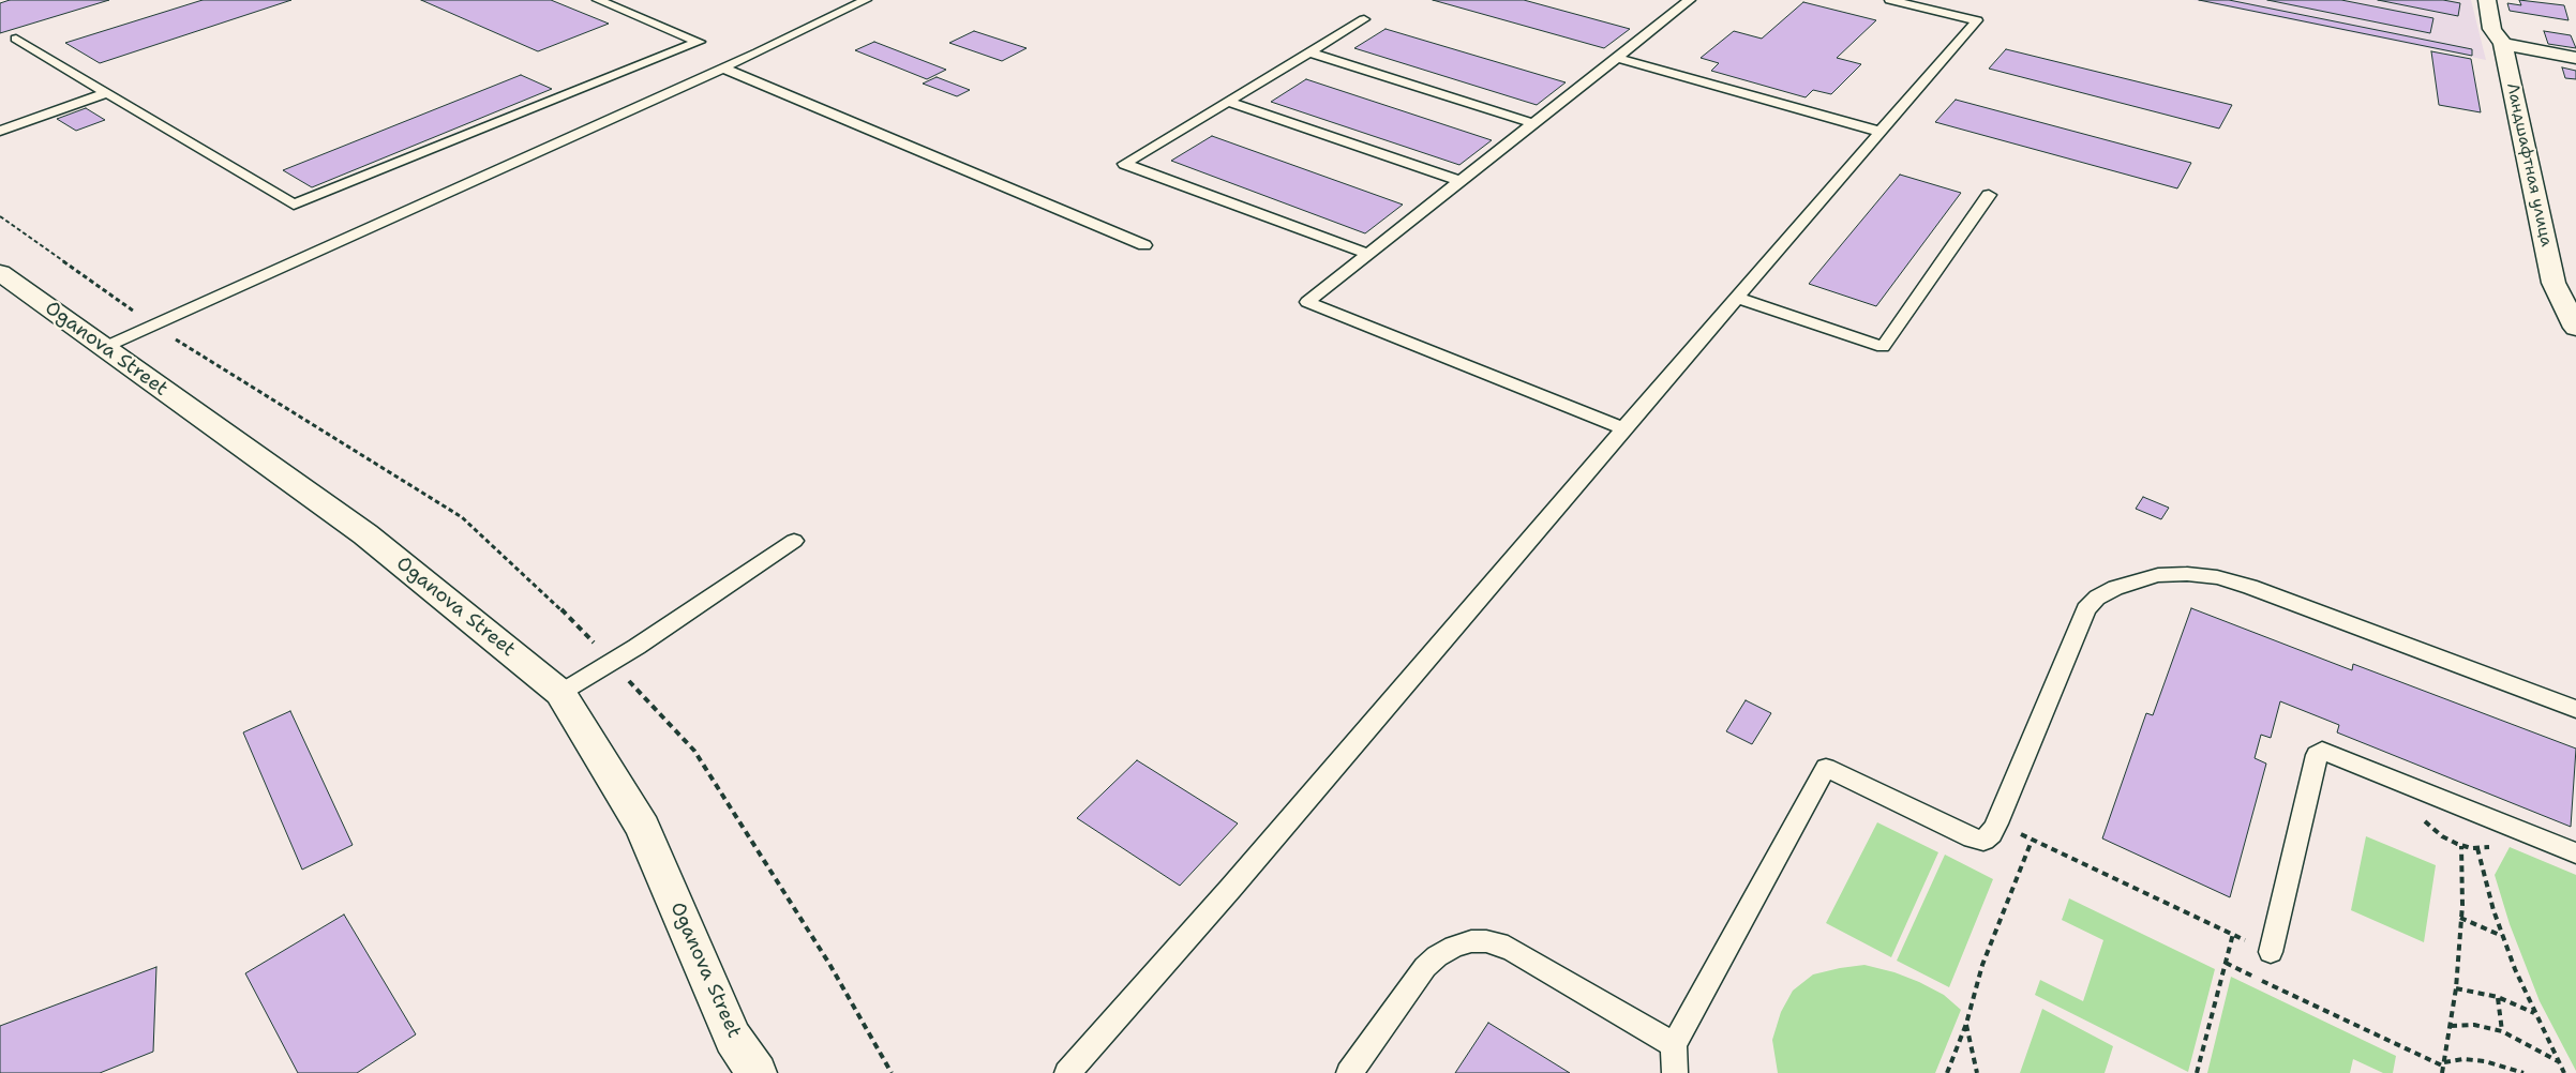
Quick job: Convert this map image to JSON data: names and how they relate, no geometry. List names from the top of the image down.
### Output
{
  "streets": {
    "main road": ["Ландшафтная улица", "Oganova Street"]
  }
}
